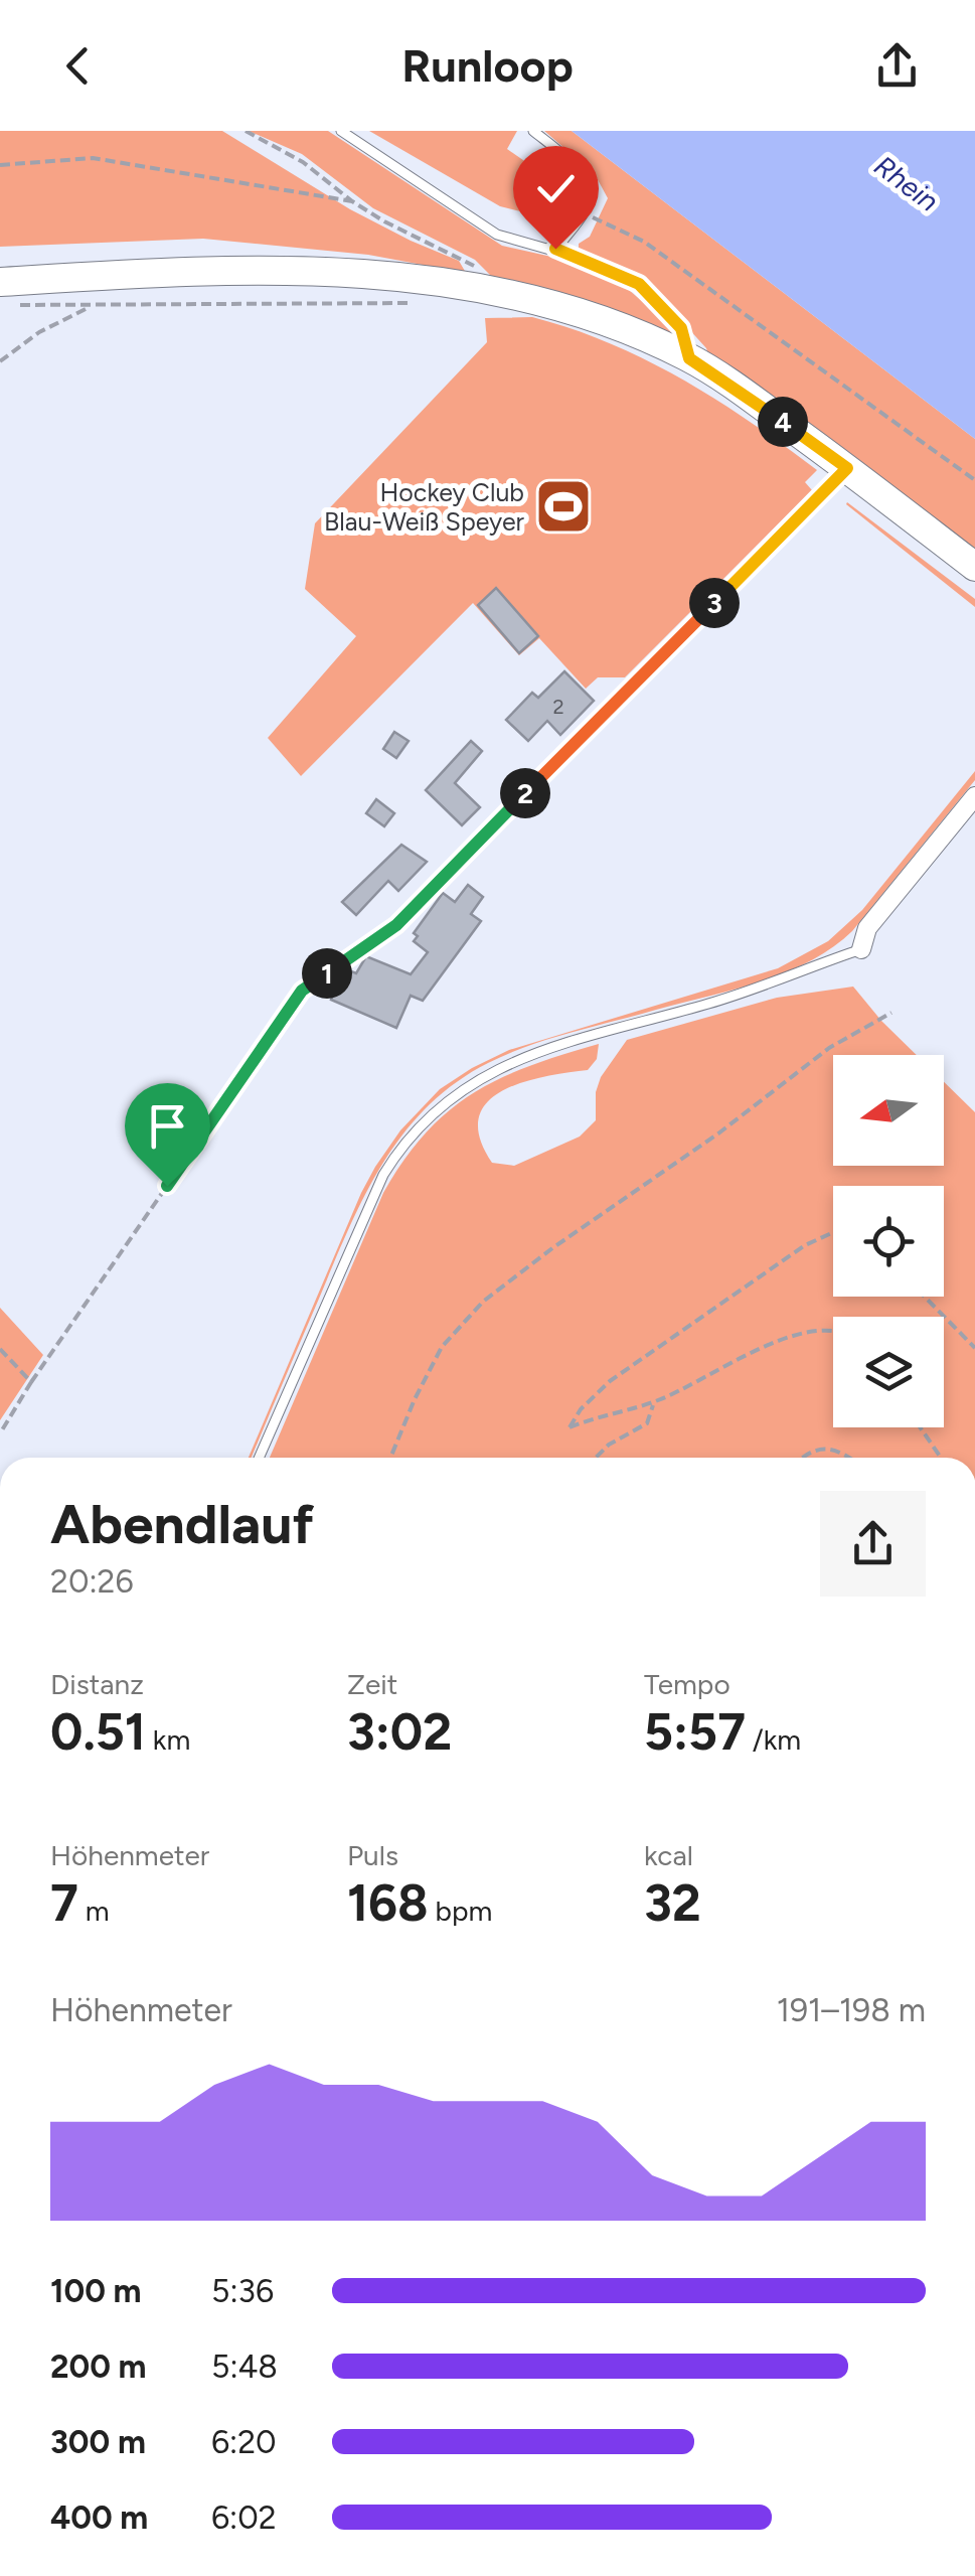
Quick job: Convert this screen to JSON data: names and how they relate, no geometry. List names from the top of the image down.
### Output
{
  "water": ["Rhein"],
  "places": {
    "sports": ["Hockey Club Blau-Weiß Speyer"]
  },
  "house_numbers": ["2"],
  "north": "left",
  "page": {
    "header": "Runloop",
    "pins": [
      "4",
      "3",
      "2",
      "1"
    ],
    "heading": ["Abendlauf", "20:26"],
    "stats": [
      ["Distanz", "0.51 km"],
      ["Zeit", "3:02"],
      ["Tempo", "5:57 /km"],
      ["Höhenmeter", "7 m"],
      ["Puls", "168 bpm"],
      ["kcal", "32"]
    ],
    "chart": ["Höhenmeter", "191–198 m"],
    "list": [
      {
        "name": "100 m",
        "note": "5:36"
      },
      {
        "name": "200 m",
        "note": "5:48"
      },
      {
        "name": "300 m",
        "note": "6:20"
      },
      {
        "name": "400 m",
        "note": "6:02"
      }
    ]
  }
}
